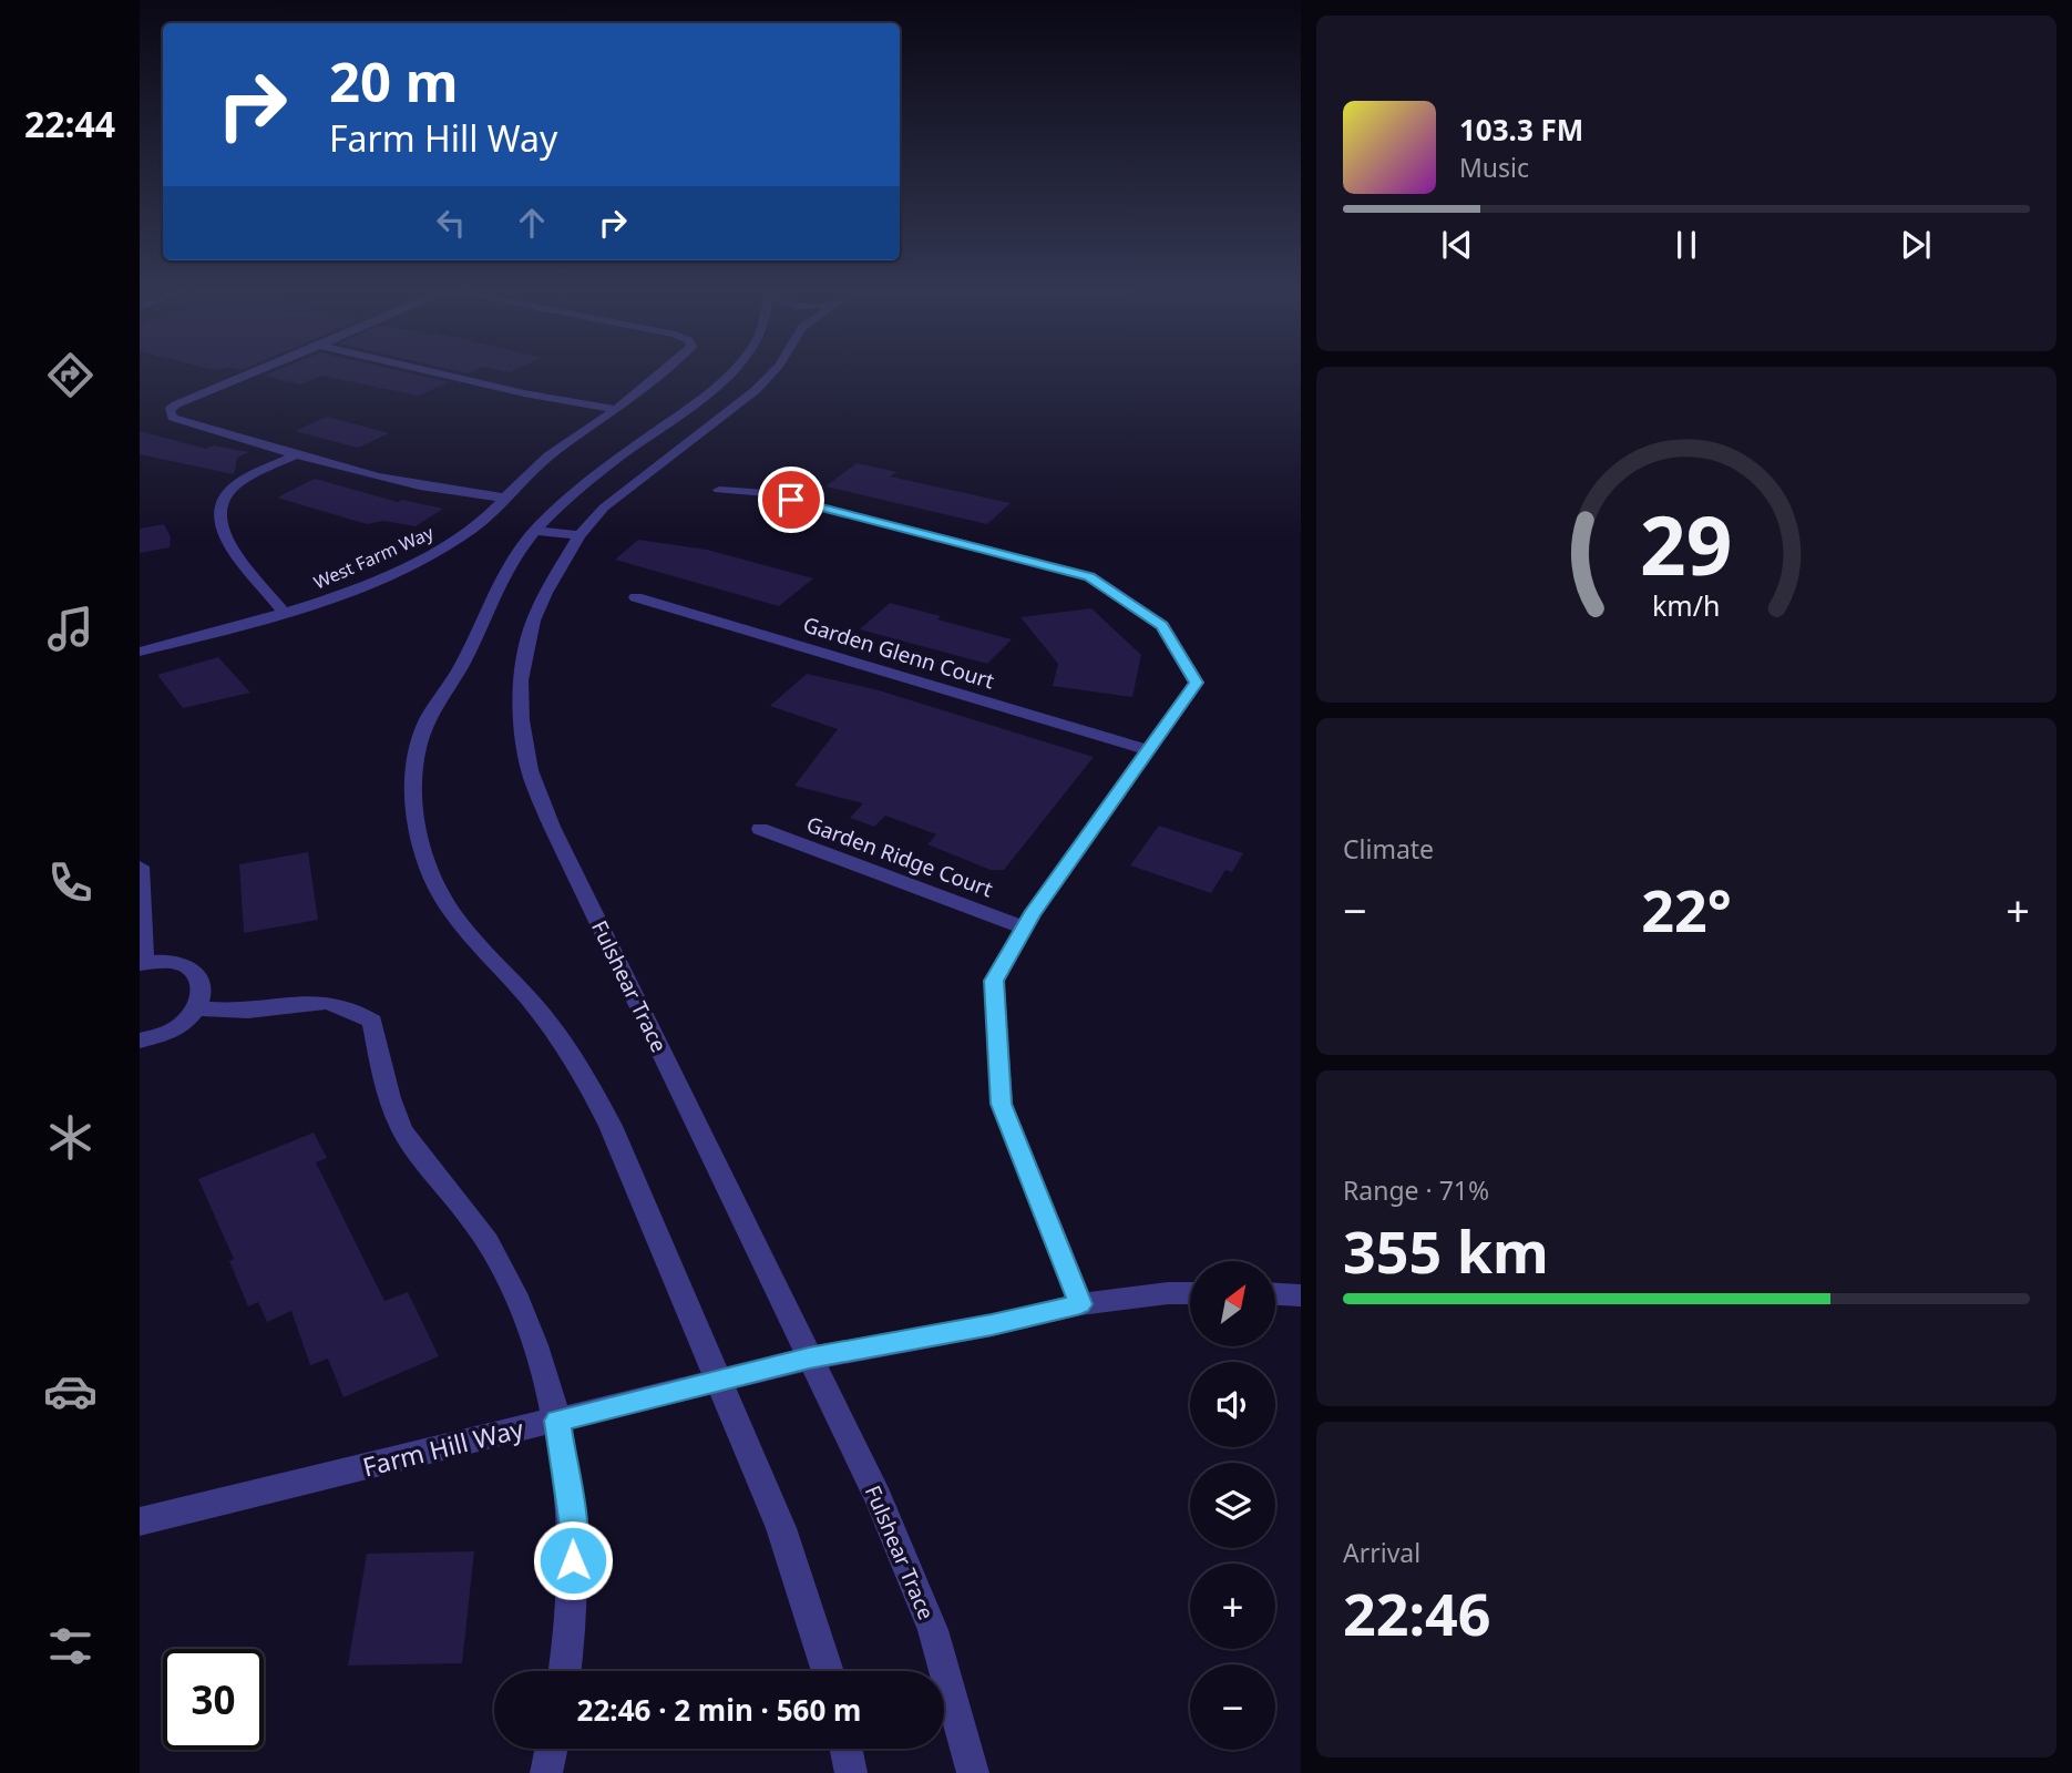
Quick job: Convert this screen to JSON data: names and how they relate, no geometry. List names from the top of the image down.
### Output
{
  "streets": {
    "street": [
      "West Farm Way",
      "Garden Glenn Court",
      "Garden Ridge Court",
      "Fulshear Trace",
      "Farm Hill Way"
    ]
  },
  "crossings": [
    ["Fulshear Trace", "Farm Hill Way"]
  ],
  "north": "top right",
  "page": {
    "tabs": "22:44",
    "turn": ["20 m", "Farm Hill Way"],
    "song": ["103.3 FM", "Music"],
    "tile": [
      "Climate",
      ["Range · 71%", "355 km"],
      ["Arrival", "22:46"]
    ],
    "heat": ["−", "22°", "+"],
    "map_buttons": ["+", "−"],
    "limit": "30",
    "trip": "22:46 · 2 min · 560 m",
    "gauge": ["29", "km/h"]
  }
}
